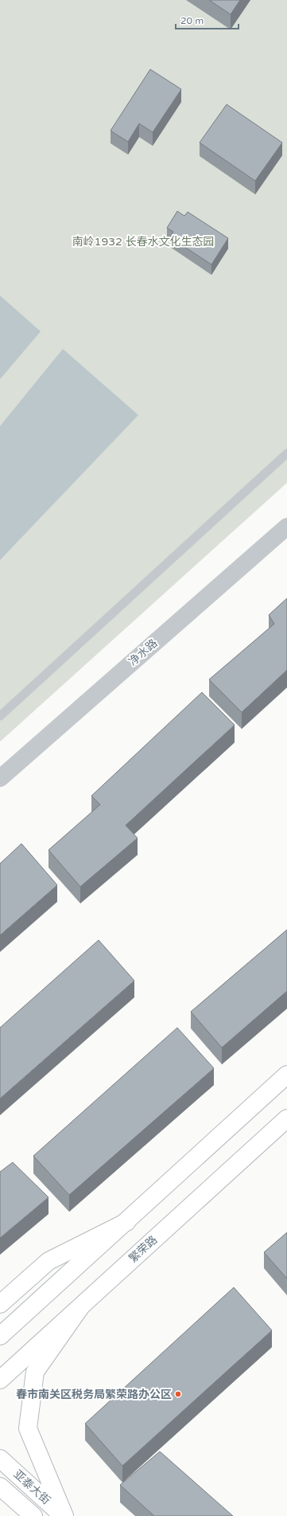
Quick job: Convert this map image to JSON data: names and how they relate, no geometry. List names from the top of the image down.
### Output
{
  "streets": {
    "main road": ["繁荣路", "亚泰大街"],
    "street": ["净水路"]
  },
  "parks": ["南岭1932 长春水文化生态园"],
  "places": ["春市南关区税务局繁荣路办公区"],
  "scale_bar": "20 m"
}
